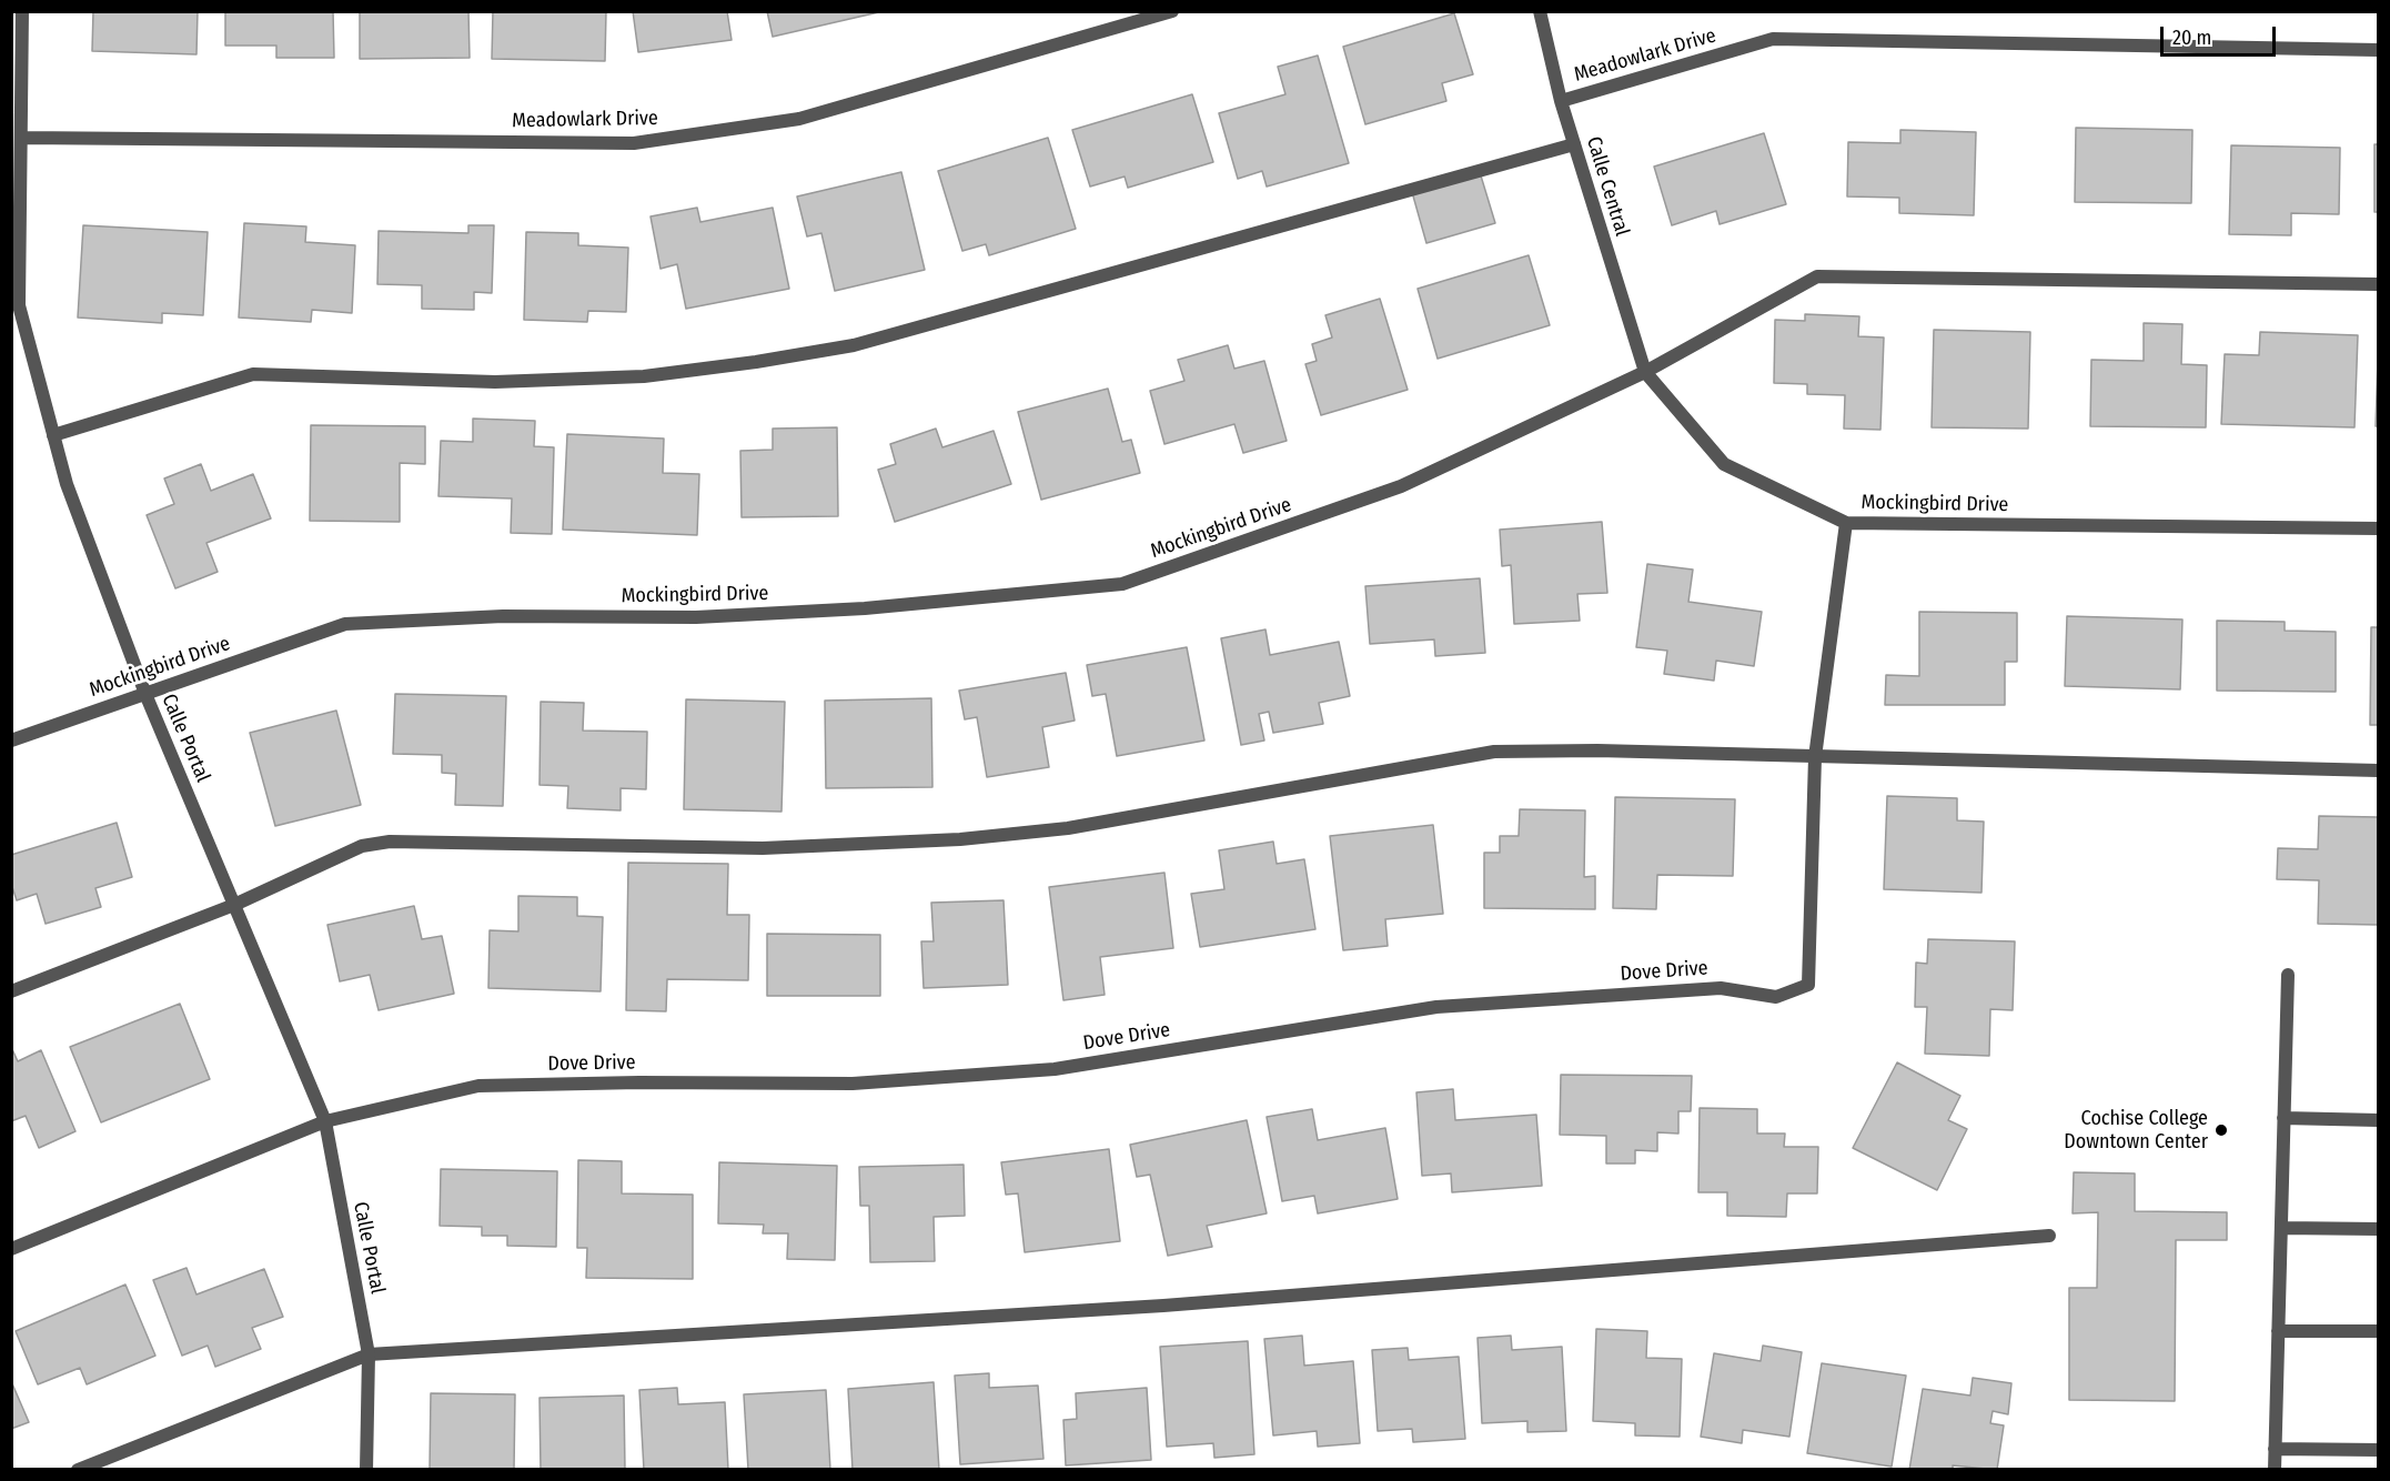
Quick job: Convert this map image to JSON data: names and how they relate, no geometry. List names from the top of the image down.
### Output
{
  "streets": {
    "street": [
      "Meadowlark Drive",
      "Calle Central",
      "Mockingbird Drive",
      "Calle Portal",
      "Dove Drive"
    ]
  },
  "crossings": [
    ["Meadowlark Drive", "Calle Central"],
    ["Meadowlark Drive", "Calle Portal"],
    ["Calle Central", "Mockingbird Drive"],
    ["Mockingbird Drive", "Calle Portal"],
    ["Mockingbird Drive", "Dove Drive"],
    ["Calle Portal", "Dove Drive"]
  ],
  "places": ["Cochise College Downtown Center"],
  "scale_bar": "20 m"
}
